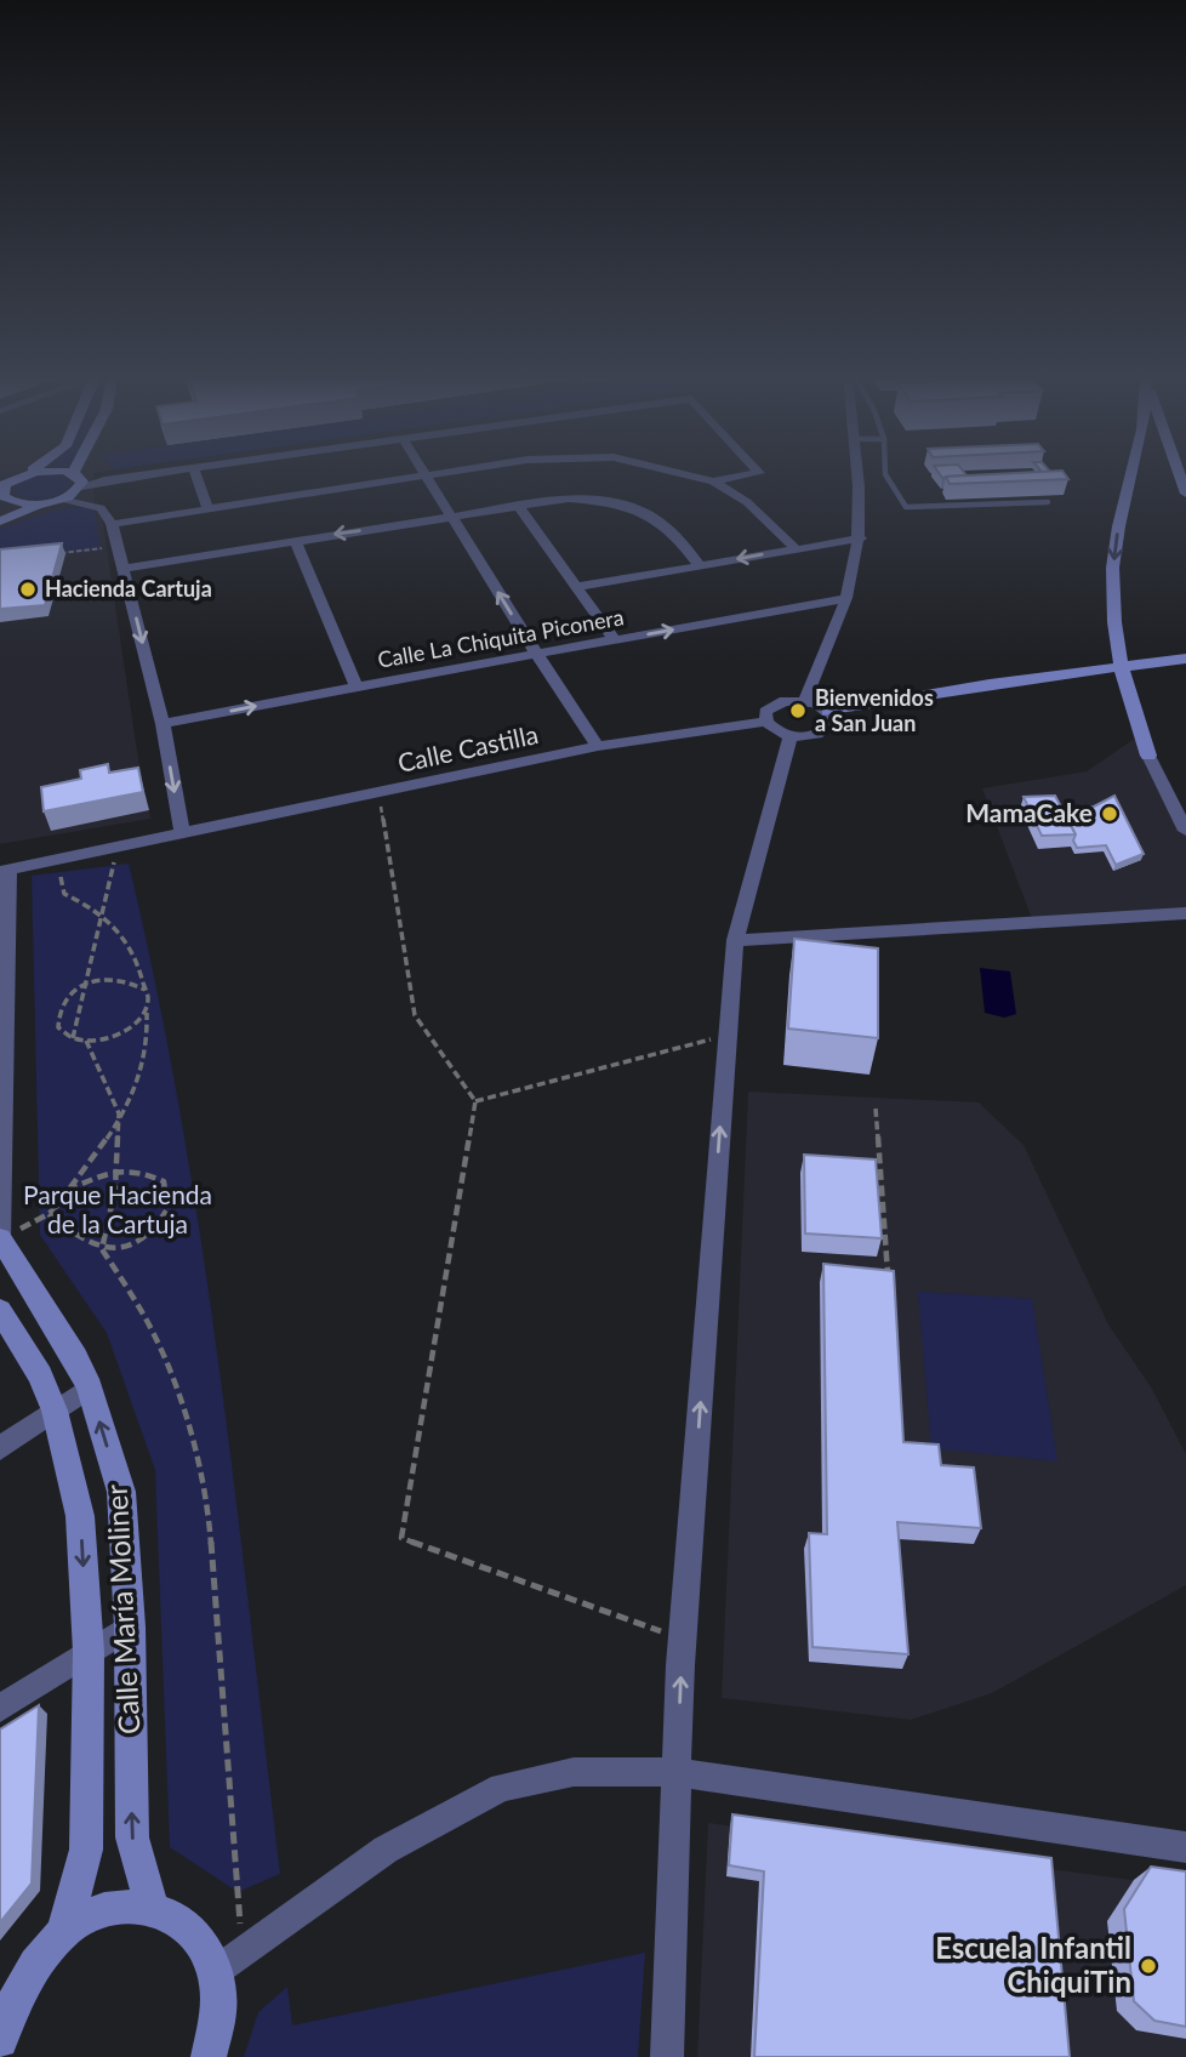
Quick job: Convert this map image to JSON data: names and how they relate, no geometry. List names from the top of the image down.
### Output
{
  "streets": {
    "main road": ["Calle María Moliner"],
    "street": ["Calle La Chiquita Piconera", "Calle Castilla"]
  },
  "parks": ["Parque Hacienda de la Cartuja"],
  "places": [
    "Hacienda Cartuja",
    "Bienvenidos a San Juan",
    "MamaCake",
    "Escuela Infantil ChiquiTin"
  ]
}
